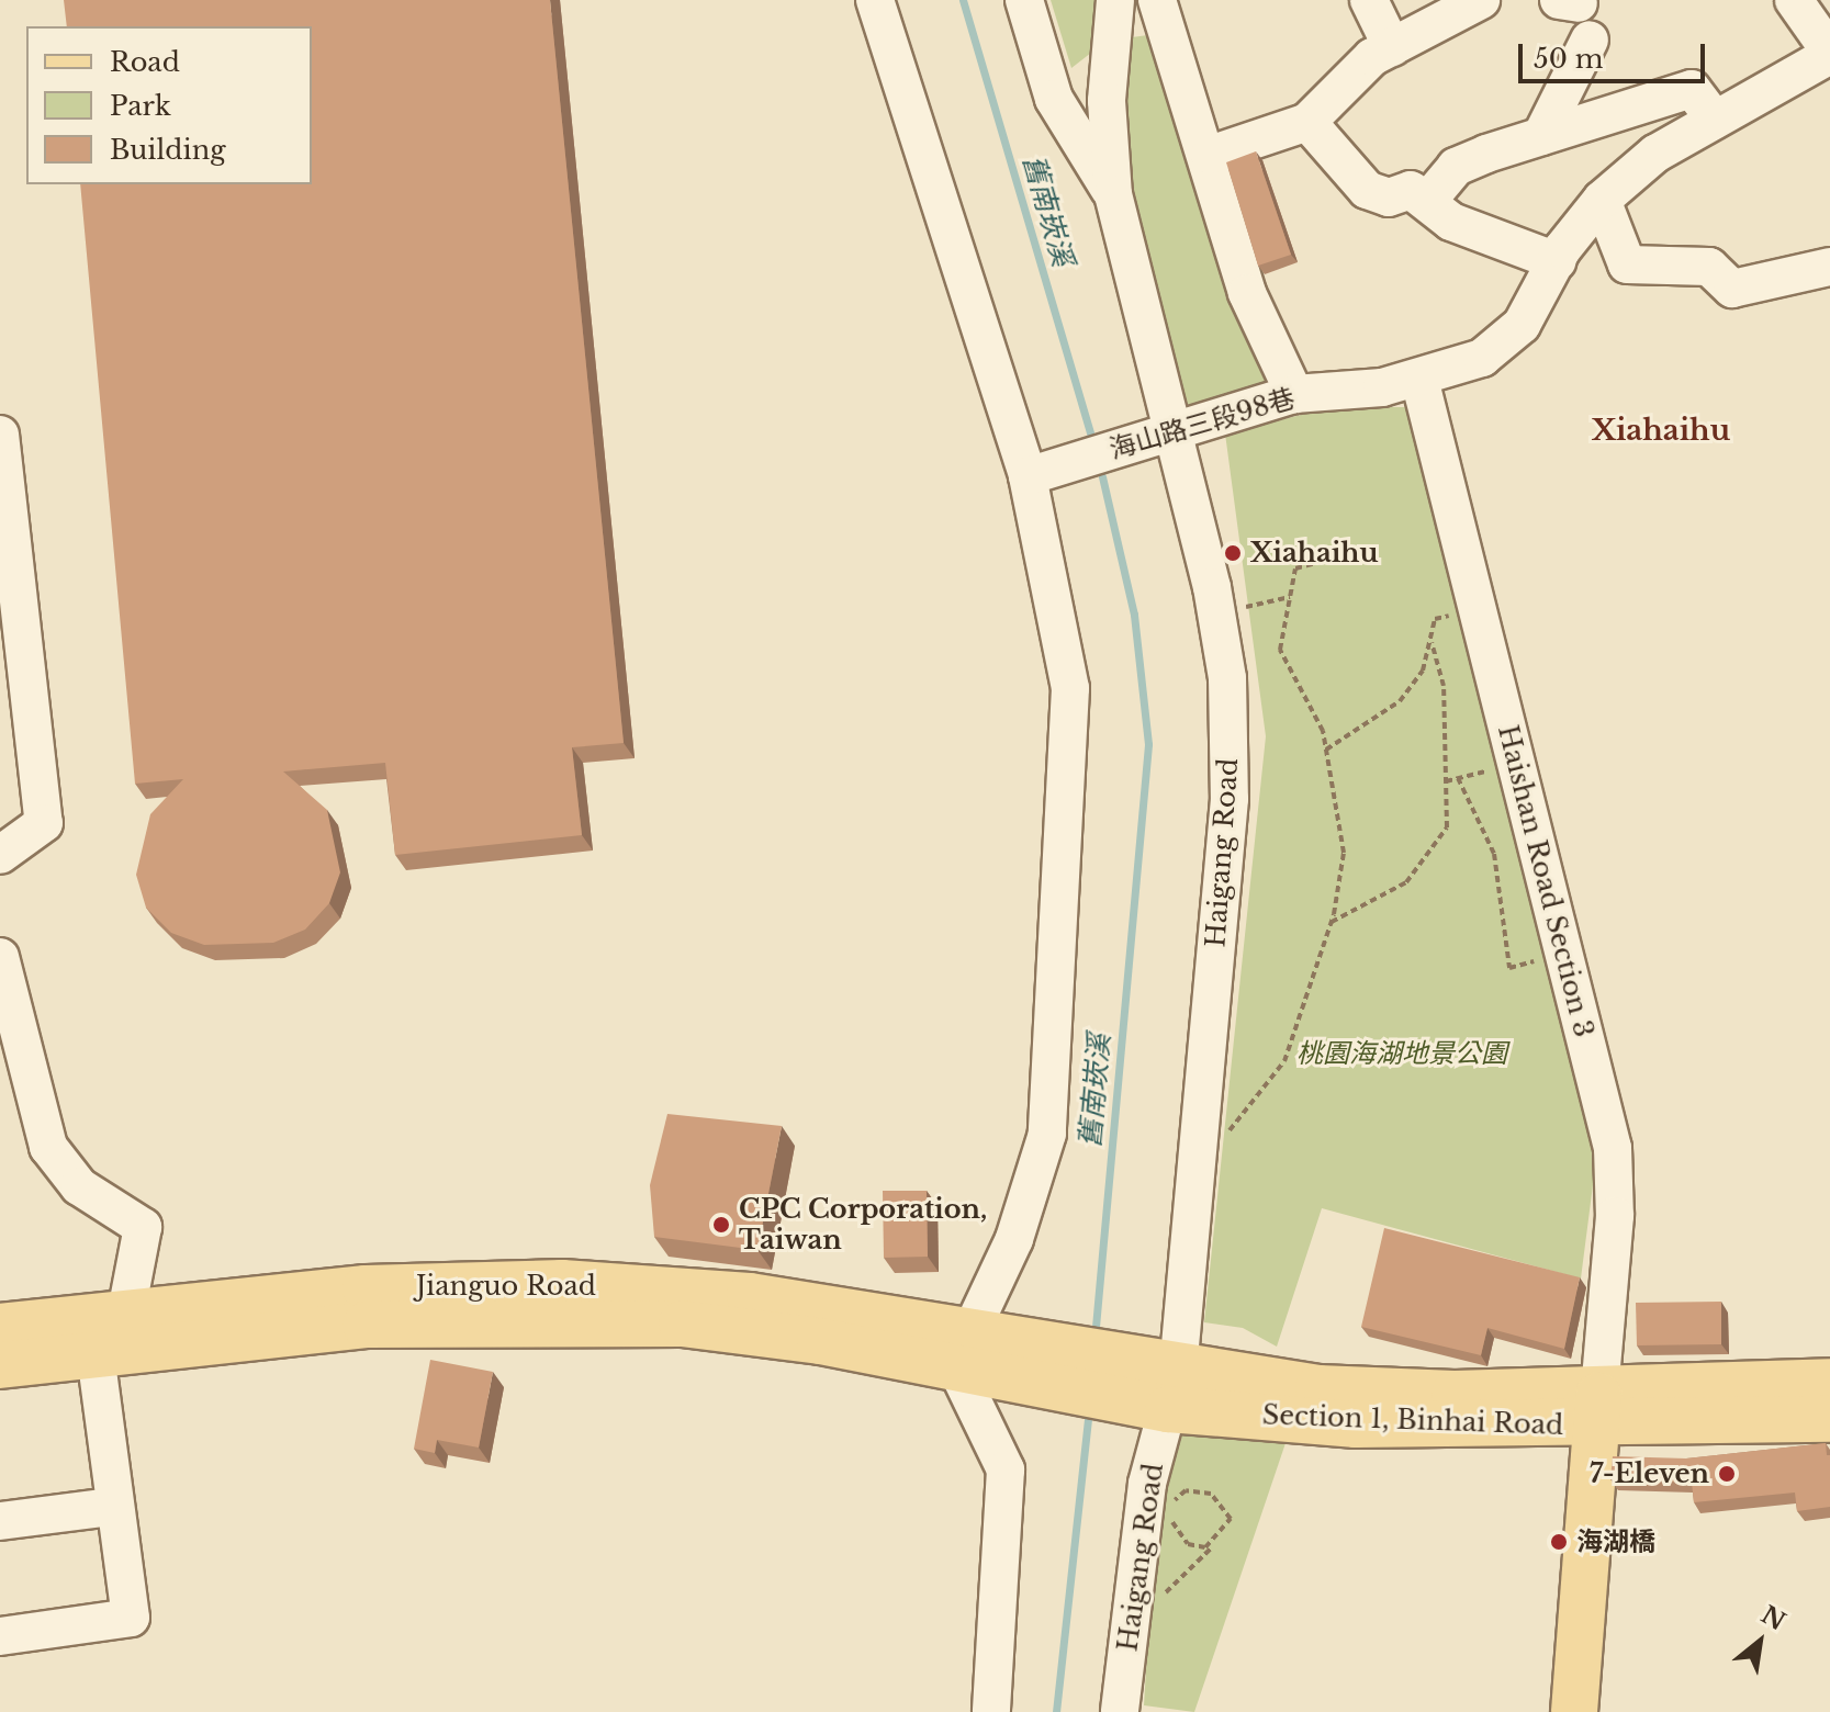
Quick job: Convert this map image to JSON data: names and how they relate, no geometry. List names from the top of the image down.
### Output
{
  "streets": {
    "main road": ["Jianguo Road", "Section 1, Binhai Road"],
    "street": ["海山路三段98巷", "Haigang Road", "Haishan Road Section 3"]
  },
  "crossings": [
    ["海山路三段98巷", "Haigang Road"],
    ["海山路三段98巷", "Haishan Road Section 3"],
    ["Haigang Road", "Section 1, Binhai Road"],
    ["Haishan Road Section 3", "Section 1, Binhai Road"],
    ["Jianguo Road", "Section 1, Binhai Road"]
  ],
  "districts": ["Xiahaihu"],
  "water": ["舊南崁溪"],
  "parks": ["桃園海湖地景公園"],
  "places": [
    "Xiahaihu",
    "CPC Corporation, Taiwan",
    "7-Eleven",
    "海湖橋"
  ],
  "legend": ["Road", "Park", "Building"],
  "scale_bar": "50 m",
  "north": "top right"
}
